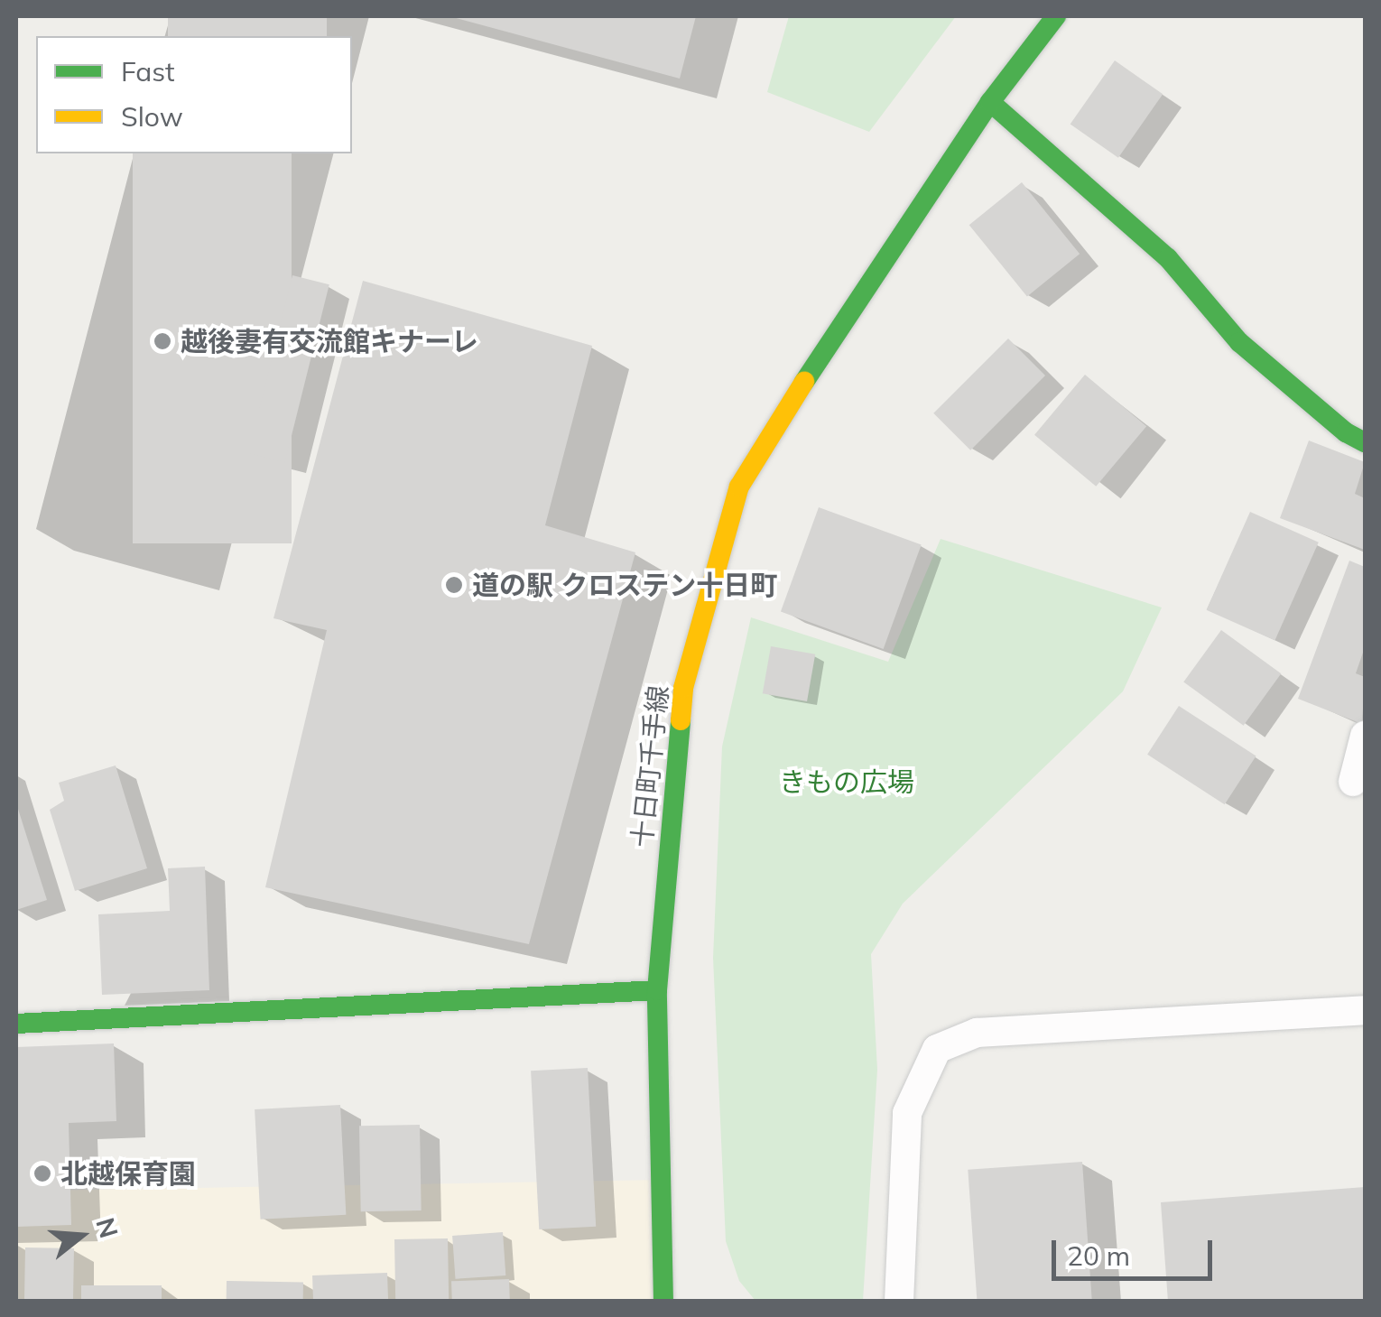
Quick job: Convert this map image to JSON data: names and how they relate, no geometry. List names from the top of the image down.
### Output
{
  "streets": {
    "main road": ["十日町千手線"]
  },
  "parks": ["きもの広場"],
  "places": ["越後妻有交流館キナーレ", "道の駅 クロステン十日町", "北越保育園"],
  "legend": ["Fast", "Slow"],
  "scale_bar": "20 m",
  "north": "right"
}
